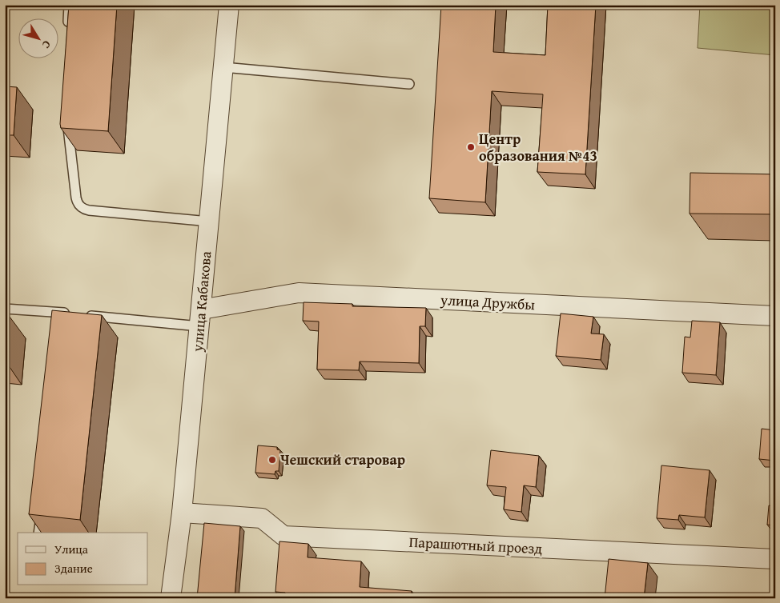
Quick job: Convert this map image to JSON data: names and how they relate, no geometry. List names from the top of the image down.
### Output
{
  "streets": {
    "street": ["улица Кабакова", "улица Дружбы", "Парашютный проезд"]
  },
  "crossings": [
    ["улица Кабакова", "улица Дружбы"],
    ["улица Кабакова", "Парашютный проезд"]
  ],
  "places": ["Центр образования №43", "Чешский старовар"],
  "legend": ["Улица", "Здание"],
  "north": "bottom right"
}
